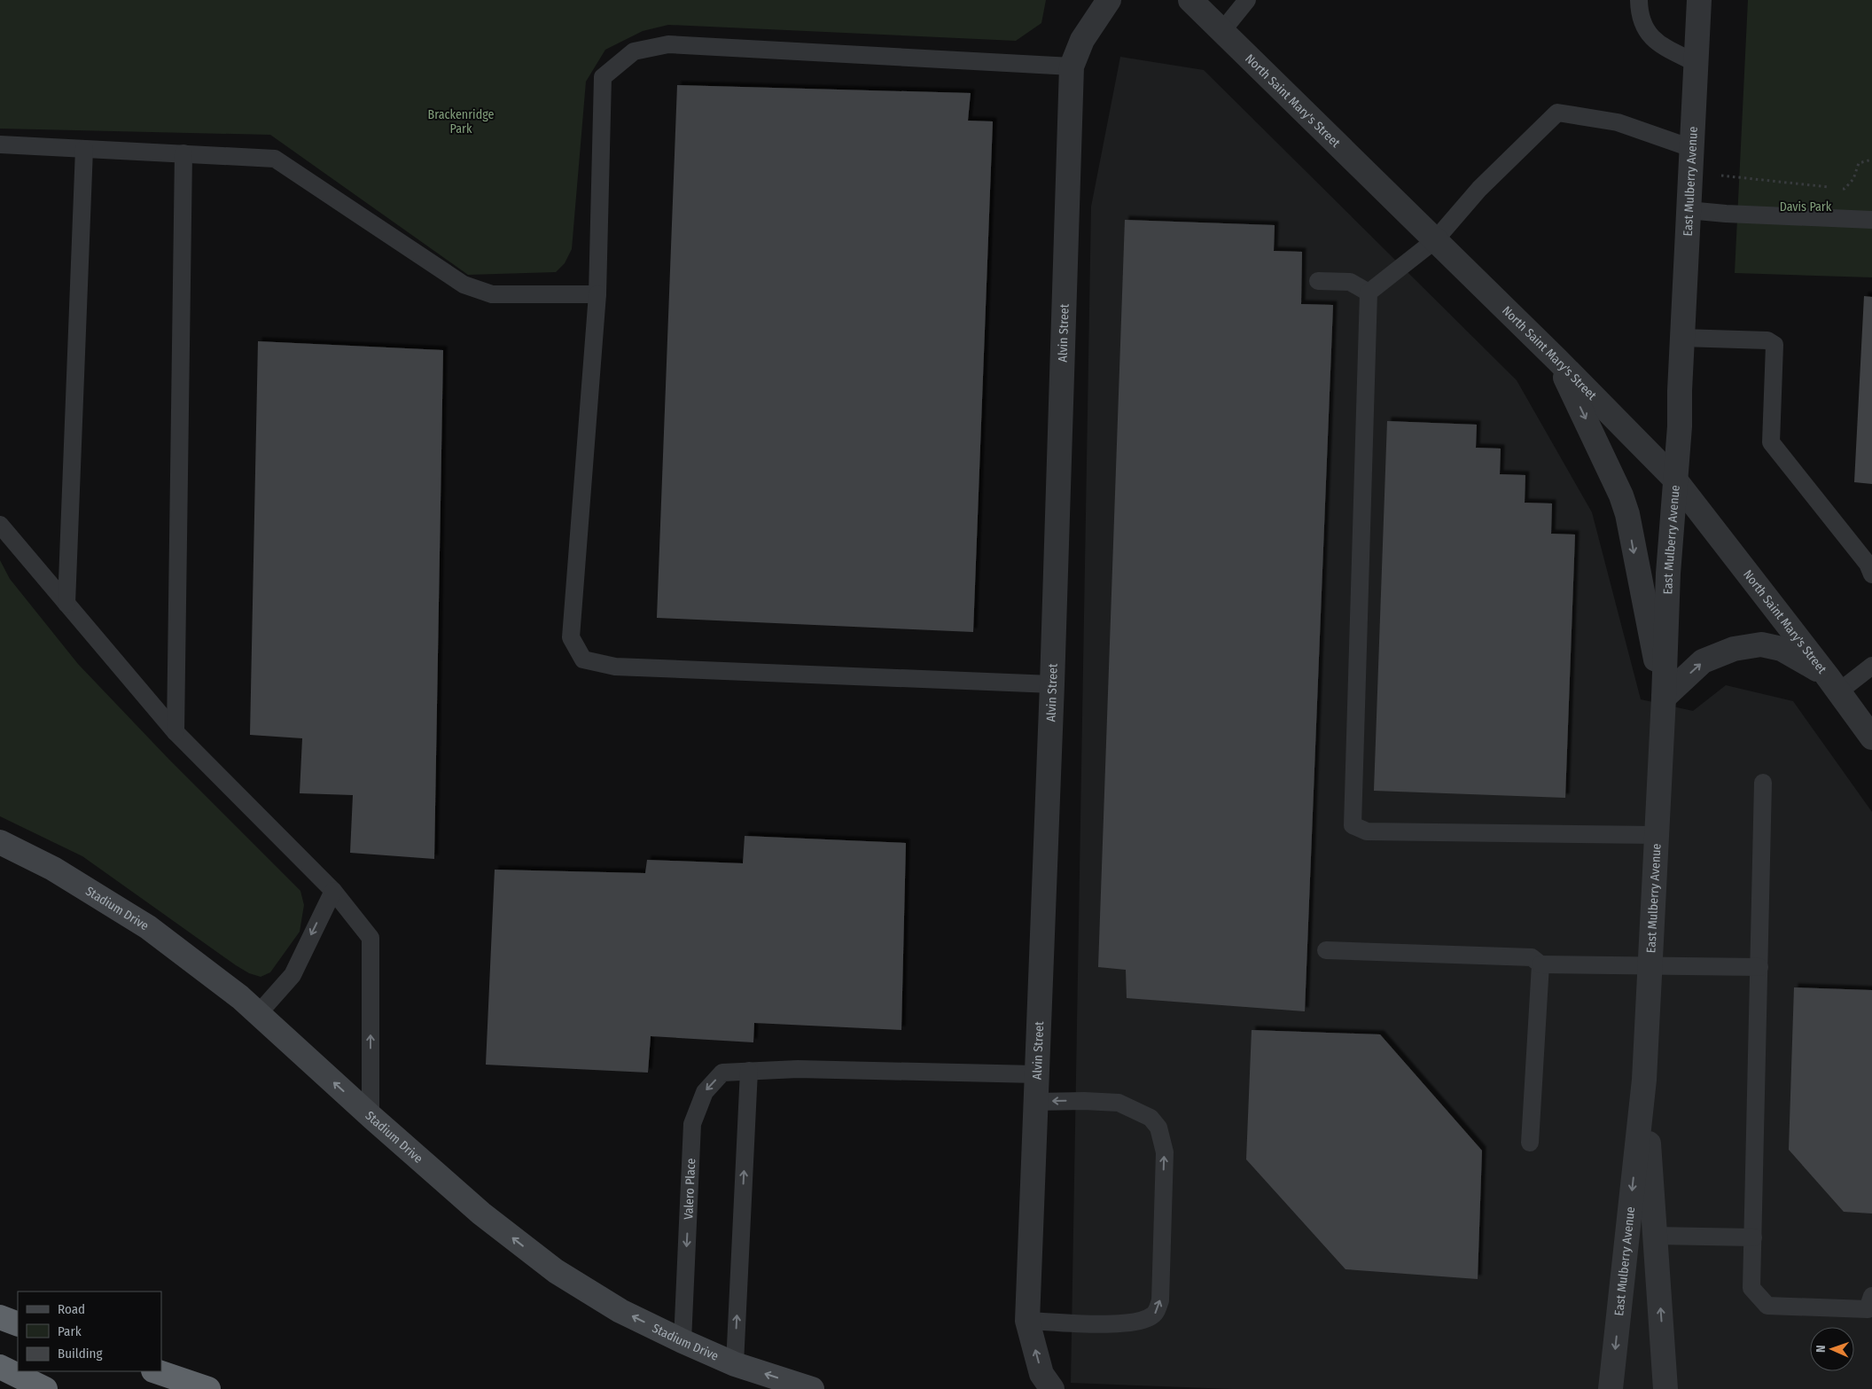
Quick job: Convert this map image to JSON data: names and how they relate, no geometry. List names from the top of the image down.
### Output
{
  "streets": {
    "main road": ["Stadium Drive"],
    "street": ["North Saint Mary's Street", "East Mulberry Avenue", "Alvin Street"],
    "lane": ["Valero Place"]
  },
  "crossings": [
    ["North Saint Mary's Street", "East Mulberry Avenue"],
    ["Alvin Street", "Valero Place"],
    ["Stadium Drive", "Valero Place"]
  ],
  "one_way": ["Stadium Drive"],
  "parks": ["Brackenridge Park", "Davis Park"],
  "legend": ["Road", "Park", "Building"],
  "north": "left"
}
